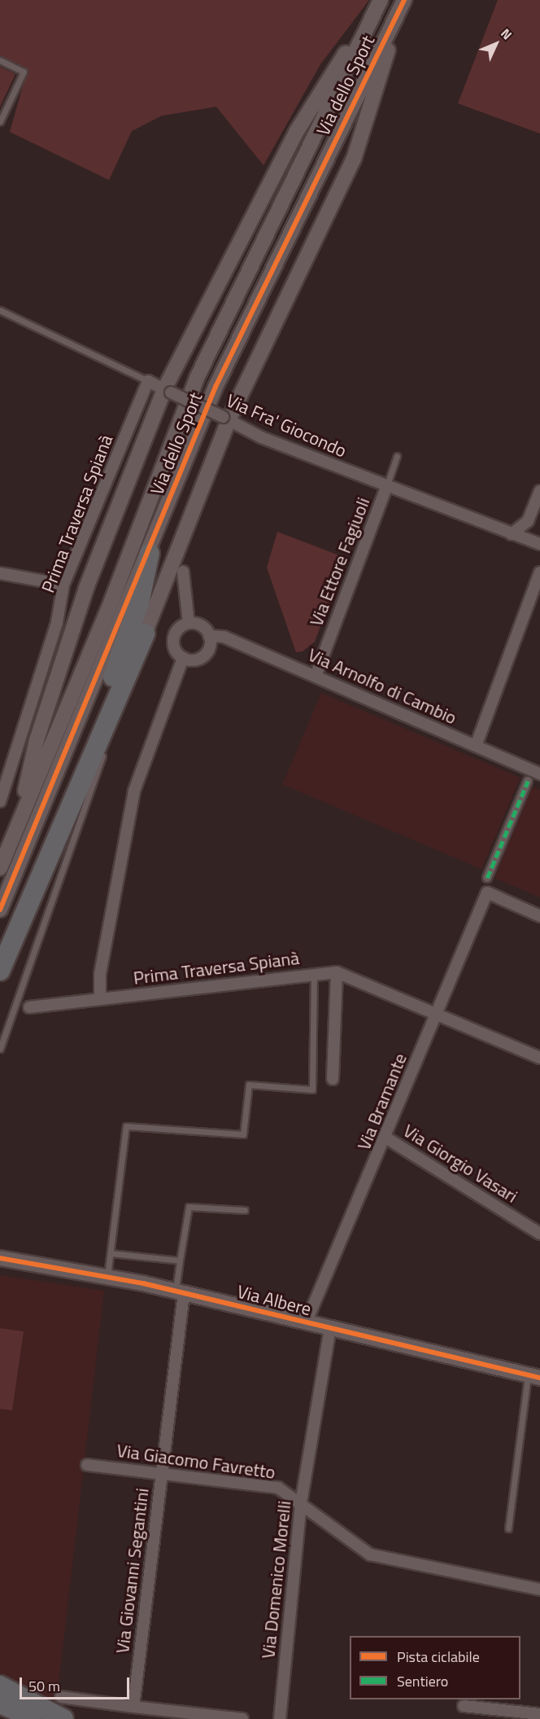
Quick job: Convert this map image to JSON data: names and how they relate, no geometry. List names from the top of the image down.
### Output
{
  "streets": {
    "street": [
      "Via dello Sport",
      "Via Fra' Giocondo",
      "Prima Traversa Spianà",
      "Via Ettore Fagiuoli",
      "Via Arnolfo di Cambio",
      "Via Bramante",
      "Via Giorgio Vasari",
      "Via Albere",
      "Via Giacomo Favretto",
      "Via Giovanni Segantini",
      "Via Domenico Morelli"
    ]
  },
  "crossings": [
    ["Via Fra' Giocondo", "Prima Traversa Spianà"],
    ["Via Fra' Giocondo", "Via Ettore Fagiuoli"],
    ["Prima Traversa Spianà", "Via Bramante"],
    ["Via Ettore Fagiuoli", "Via Arnolfo di Cambio"],
    ["Via Bramante", "Via Giorgio Vasari"],
    ["Via Bramante", "Via Albere"],
    ["Via Albere", "Via Giovanni Segantini"],
    ["Via Albere", "Via Domenico Morelli"],
    ["Via Giacomo Favretto", "Via Giovanni Segantini"],
    ["Via Giacomo Favretto", "Via Domenico Morelli"]
  ],
  "legend": ["Pista ciclabile", "Sentiero"],
  "scale_bar": "50 m",
  "north": "top right"
}
